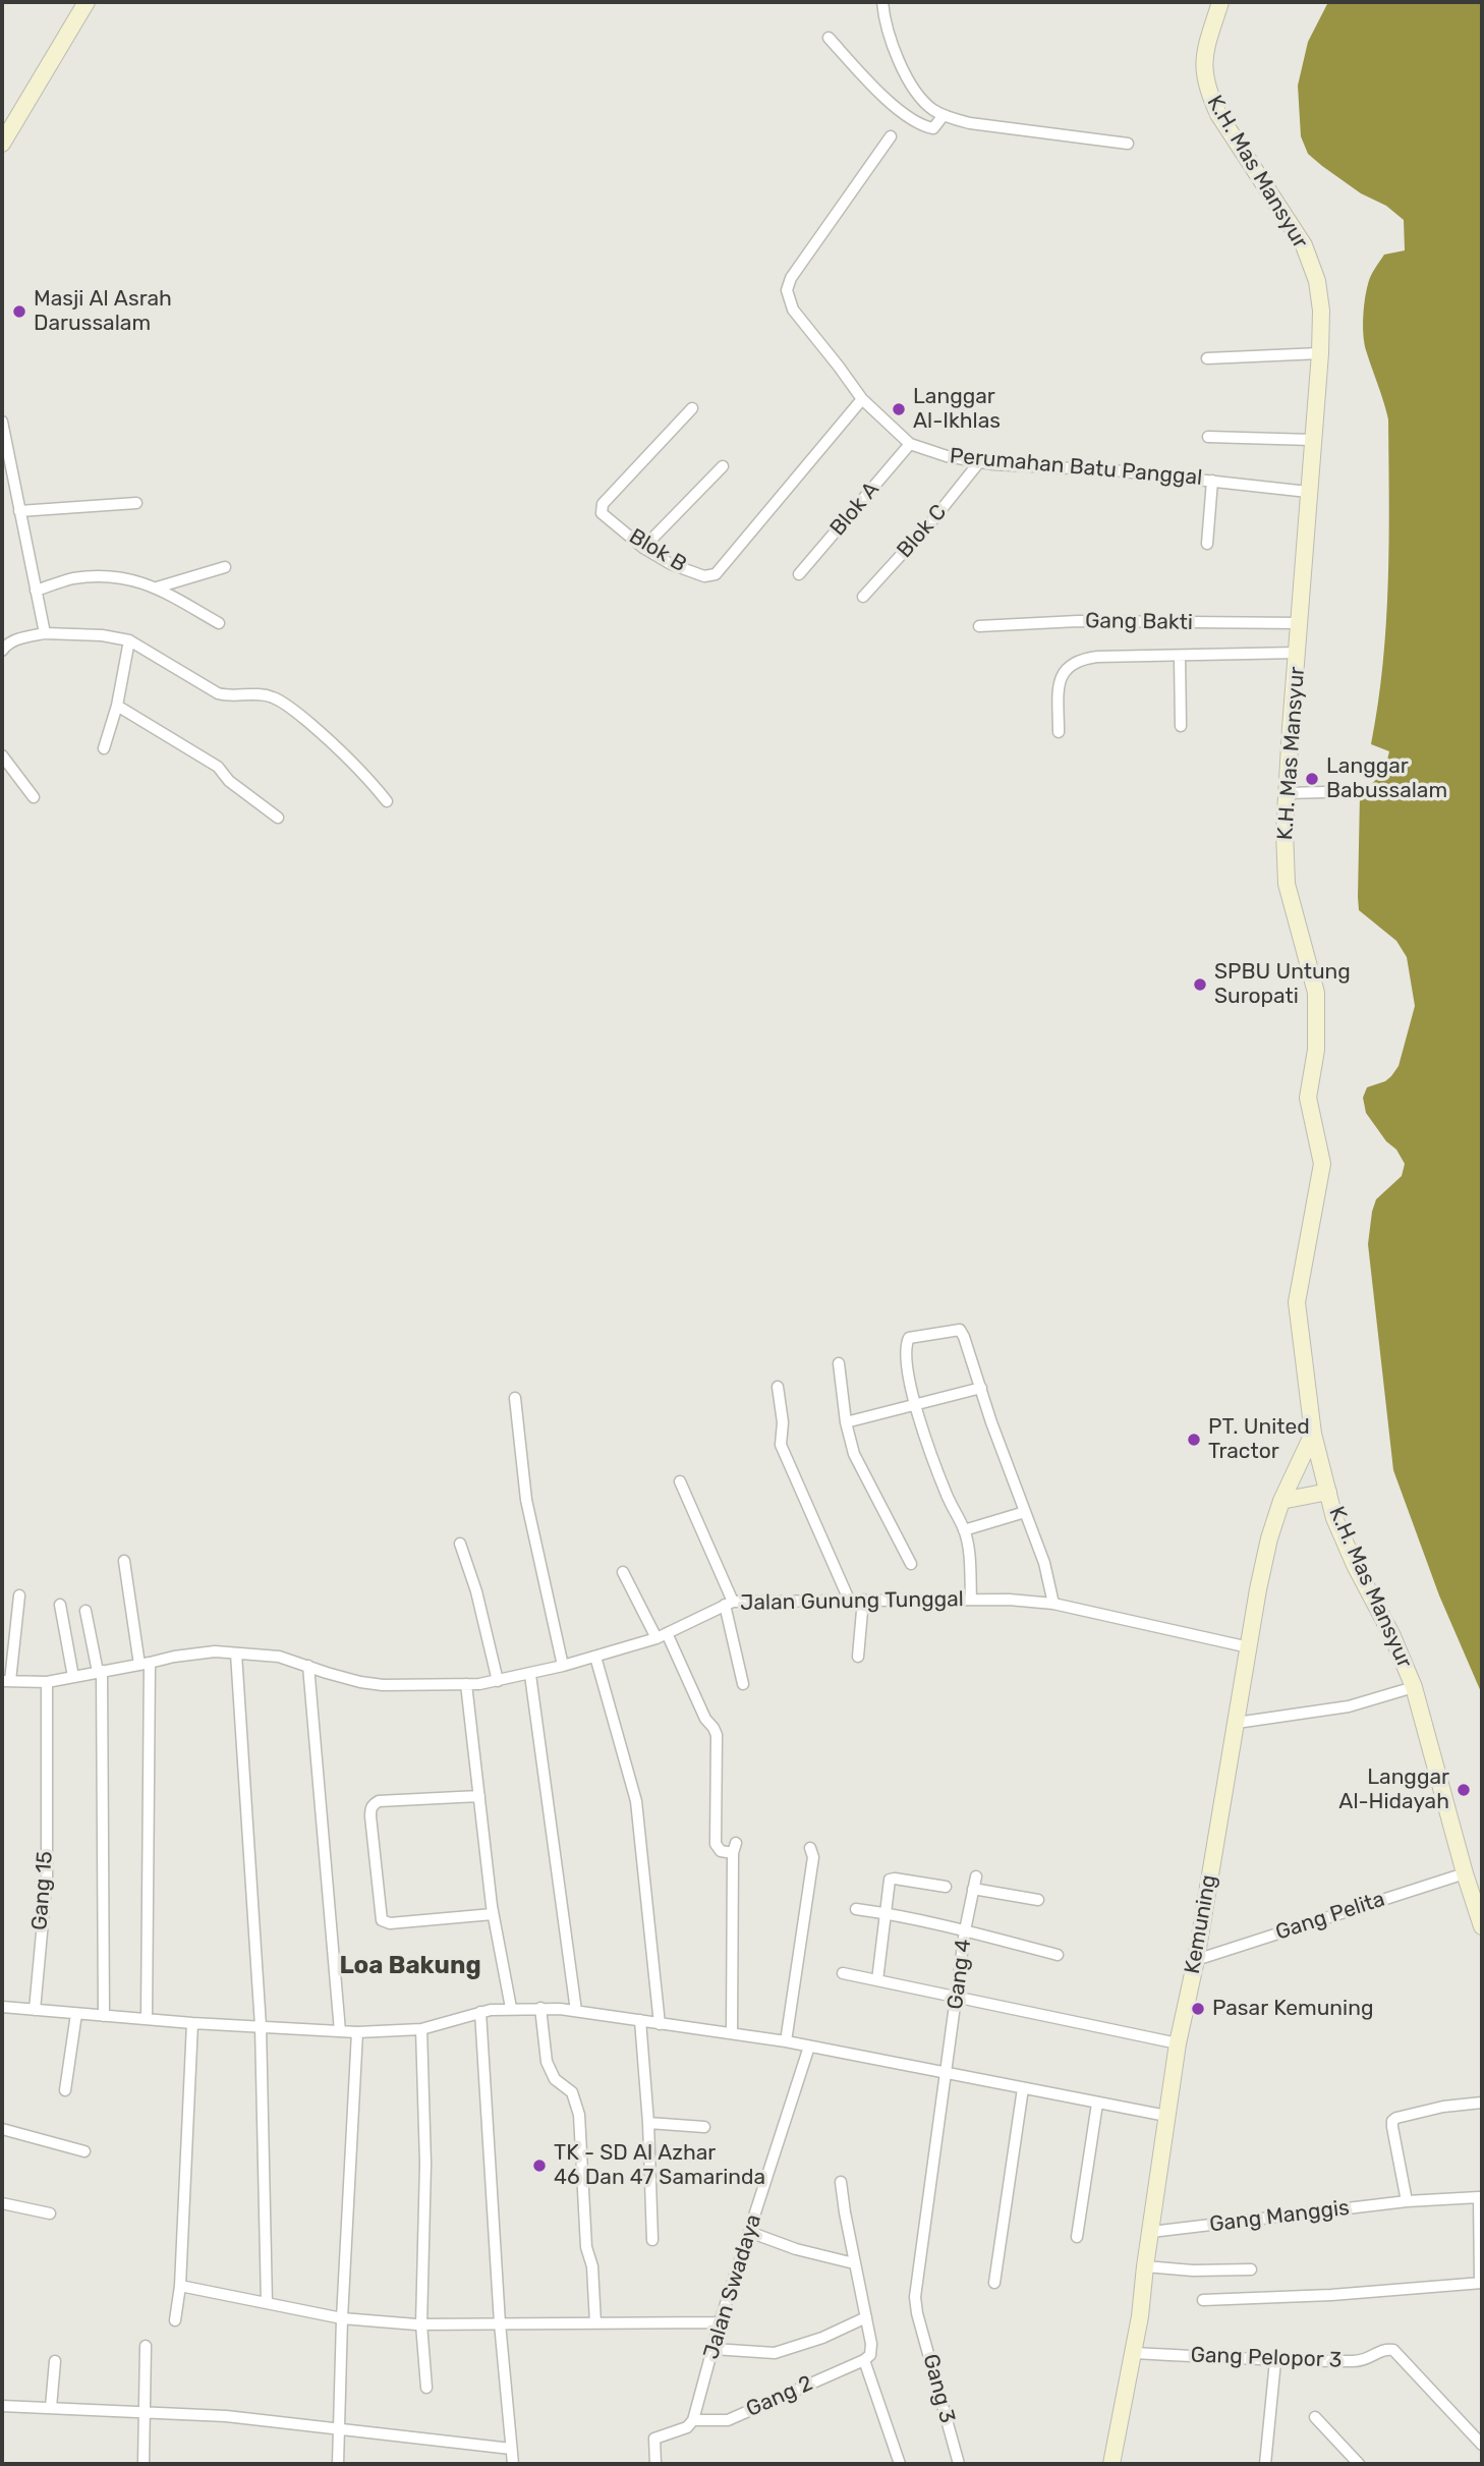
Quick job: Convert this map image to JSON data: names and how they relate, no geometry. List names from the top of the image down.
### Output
{
  "streets": {
    "main road": ["K.H. Mas Mansyur", "Kemuning"],
    "street": [
      "Perumahan Batu Panggal",
      "Blok A",
      "Blok C",
      "Blok B",
      "Gang Bakti",
      "Jalan Gunung Tunggal",
      "Gang 15",
      "Gang Pelita",
      "Gang 4",
      "Gang Manggis",
      "Jalan Swadaya",
      "Gang Pelopor 3",
      "Gang 3",
      "Gang 2"
    ]
  },
  "crossings": [
    ["K.H. Mas Mansyur", "Perumahan Batu Panggal"],
    ["K.H. Mas Mansyur", "Gang Bakti"],
    ["K.H. Mas Mansyur", "Gang Pelita"],
    ["K.H. Mas Mansyur", "Kemuning"],
    ["Perumahan Batu Panggal", "Blok A"],
    ["Perumahan Batu Panggal", "Blok C"],
    ["Perumahan Batu Panggal", "Blok B"],
    ["Jalan Gunung Tunggal", "Gang 15"],
    ["Jalan Gunung Tunggal", "Kemuning"],
    ["Gang Pelita", "Kemuning"],
    ["Kemuning", "Gang Manggis"],
    ["Kemuning", "Gang Pelopor 3"],
    ["Gang 4", "Gang 3"],
    ["Jalan Swadaya", "Gang 2"]
  ],
  "districts": ["Loa Bakung"],
  "places": [
    "Masji Al Asrah Darussalam",
    "Langgar Al-Ikhlas",
    "Langgar Babussalam",
    "SPBU Untung Suropati",
    "PT. United Tractor",
    "Langgar Al-Hidayah",
    "Pasar Kemuning",
    "TK - SD Al Azhar 46 Dan 47 Samarinda"
  ]
}
